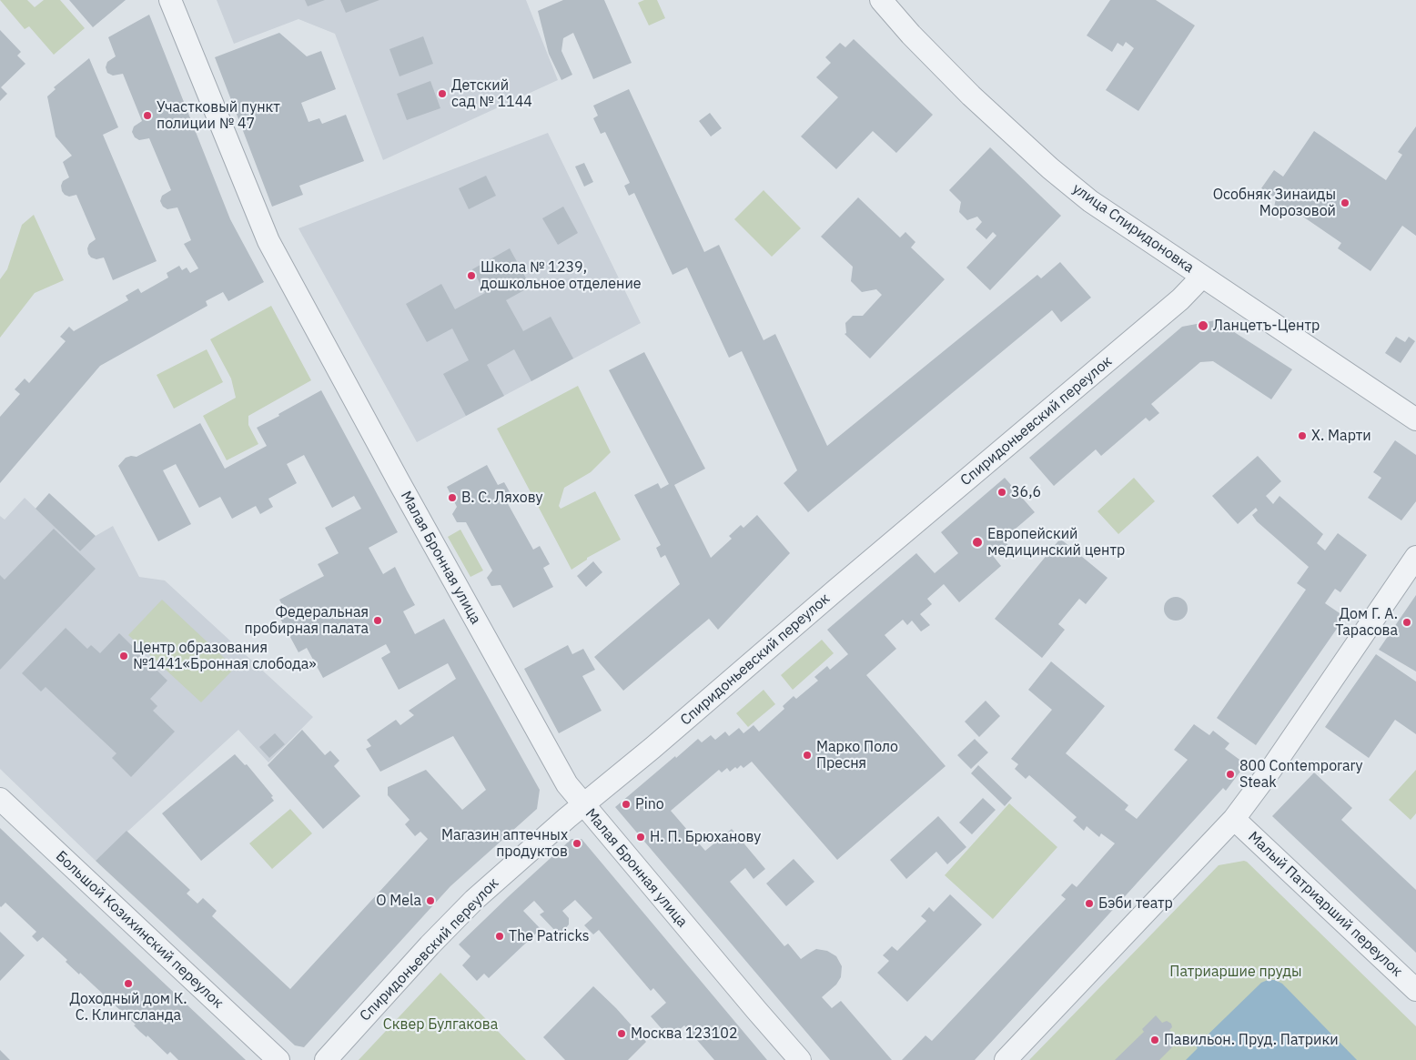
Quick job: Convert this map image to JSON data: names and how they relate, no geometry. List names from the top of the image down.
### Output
{
  "streets": {
    "street": [
      "улица Спиридоновка",
      "Спиридоньевский переулок",
      "Малая Бронная улица",
      "Малый Патриарший переулок",
      "Большой Козихинский переулок"
    ]
  },
  "crossings": [
    ["улица Спиридоновка", "Спиридоньевский переулок"],
    ["Спиридоньевский переулок", "Малая Бронная улица"]
  ],
  "parks": ["Патриаршие пруды", "Сквер Булгакова"],
  "places": [
    "Детский сад № 1144",
    "Участковый пункт полиции № 47",
    "Особняк Зинаиды Морозовой",
    "Школа № 1239, дошкольное отделение",
    "Ланцетъ-Центр",
    "Х. Марти",
    "36,6",
    "В. С. Ляхову",
    "Европейский медицинский центр",
    "Федеральная пробирная палата",
    "Дом Г. А. Тарасова",
    "Центр образования №1441«Бронная слобода»",
    "Марко Поло Пресня",
    "800 Contemporary Steak",
    "Pino",
    "Н. П. Брюханову",
    "Магазин аптечных продуктов",
    "O Mela",
    "Бэби театр",
    "The Patricks",
    "Доходный дом К. С. Клингсланда",
    "Москва 123102",
    "Павильон. Пруд. Патрики"
  ]
}
